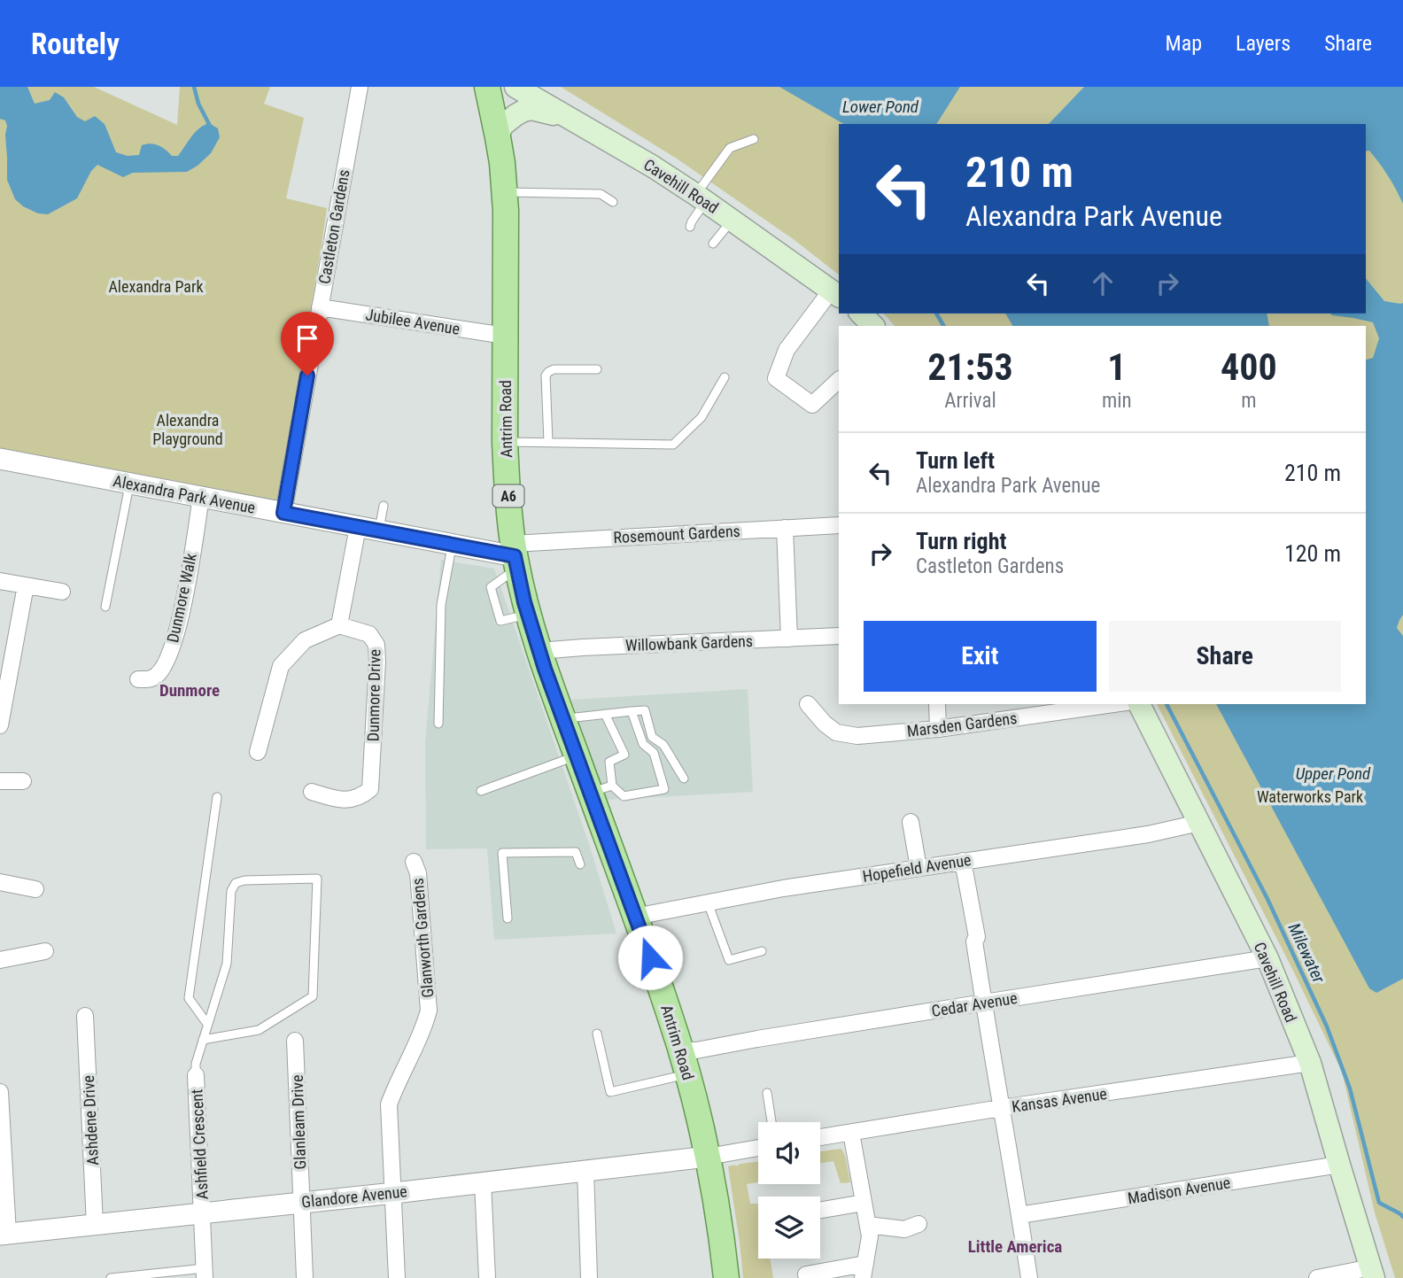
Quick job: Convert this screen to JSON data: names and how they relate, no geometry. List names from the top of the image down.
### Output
{
  "streets": {
    "main road": ["Cavehill Road", "Antrim Road", "A6"],
    "street": [
      "Castleton Gardens",
      "Jubilee Avenue",
      "Alexandra Park Avenue",
      "Rosemount Gardens",
      "Dunmore Walk",
      "Willowbank Gardens",
      "Dunmore Drive",
      "Marsden Gardens",
      "Hopefield Avenue",
      "Glanworth Gardens",
      "Cedar Avenue",
      "Kansas Avenue",
      "Ashdene Drive",
      "Glanleam Drive",
      "Ashfield Crescent",
      "Madison Avenue",
      "Glandore Avenue"
    ]
  },
  "crossings": [
    ["Cavehill Road", "Hopefield Avenue"],
    ["Cavehill Road", "Cedar Avenue"],
    ["Cavehill Road", "Kansas Avenue"],
    ["Cavehill Road", "Madison Avenue"],
    ["Castleton Gardens", "Jubilee Avenue"],
    ["Castleton Gardens", "Alexandra Park Avenue"],
    ["Jubilee Avenue", "Antrim Road"],
    ["Antrim Road", "Alexandra Park Avenue"],
    ["Antrim Road", "Rosemount Gardens"],
    ["Antrim Road", "Willowbank Gardens"],
    ["Antrim Road", "Hopefield Avenue"],
    ["Antrim Road", "Cedar Avenue"],
    ["Antrim Road", "Glandore Avenue"],
    ["Alexandra Park Avenue", "Rosemount Gardens"],
    ["Alexandra Park Avenue", "Dunmore Walk"],
    ["Glanworth Gardens", "Glandore Avenue"],
    ["Ashdene Drive", "Glandore Avenue"],
    ["Glanleam Drive", "Glandore Avenue"],
    ["Ashfield Crescent", "Glandore Avenue"]
  ],
  "districts": ["Dunmore", "Little America"],
  "water": ["Lower Pond", "Upper Pond", "Milewater"],
  "parks": ["Alexandra Park", "Alexandra Playground", "Waterworks Park"],
  "page": {
    "header": "Routely",
    "nav": ["Map", "Layers", "Share"],
    "turn": ["210 m", "Alexandra Park Avenue"],
    "eta": [
      "21:53",
      "Arrival",
      "1",
      "min",
      "400",
      "m"
    ],
    "list": [
      {
        "name": "Turn left",
        "note": "Alexandra Park Avenue",
        "value": "210 m"
      },
      {
        "name": "Turn right",
        "note": "Castleton Gardens",
        "value": "120 m"
      }
    ],
    "buttons": ["Exit", "Share"]
  }
}
